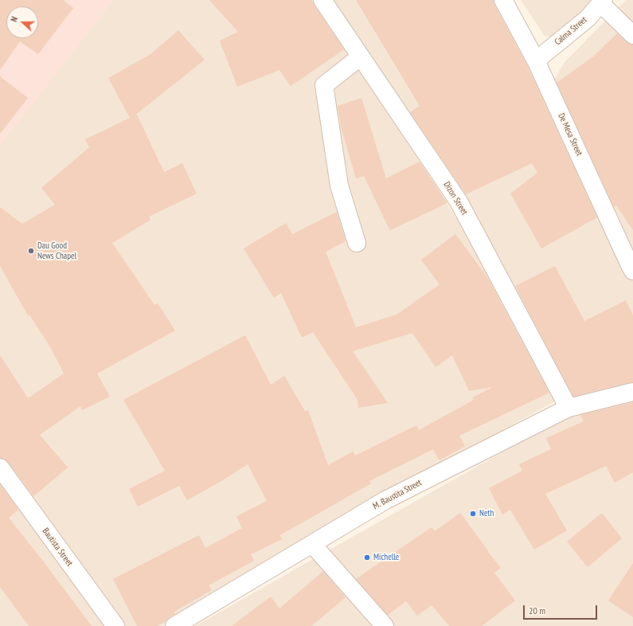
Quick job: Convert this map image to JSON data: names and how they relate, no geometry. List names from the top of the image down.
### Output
{
  "streets": {
    "street": [
      "Calma Street",
      "De Mesa Street",
      "Dizon Street",
      "M. Baustita Street",
      "Bautista Street"
    ]
  },
  "crossings": [
    ["Calma Street", "De Mesa Street"],
    ["Dizon Street", "M. Baustita Street"]
  ],
  "places": ["Dau Good News Chapel", "Neth", "Michelle"],
  "scale_bar": "20 m",
  "north": "left"
}
